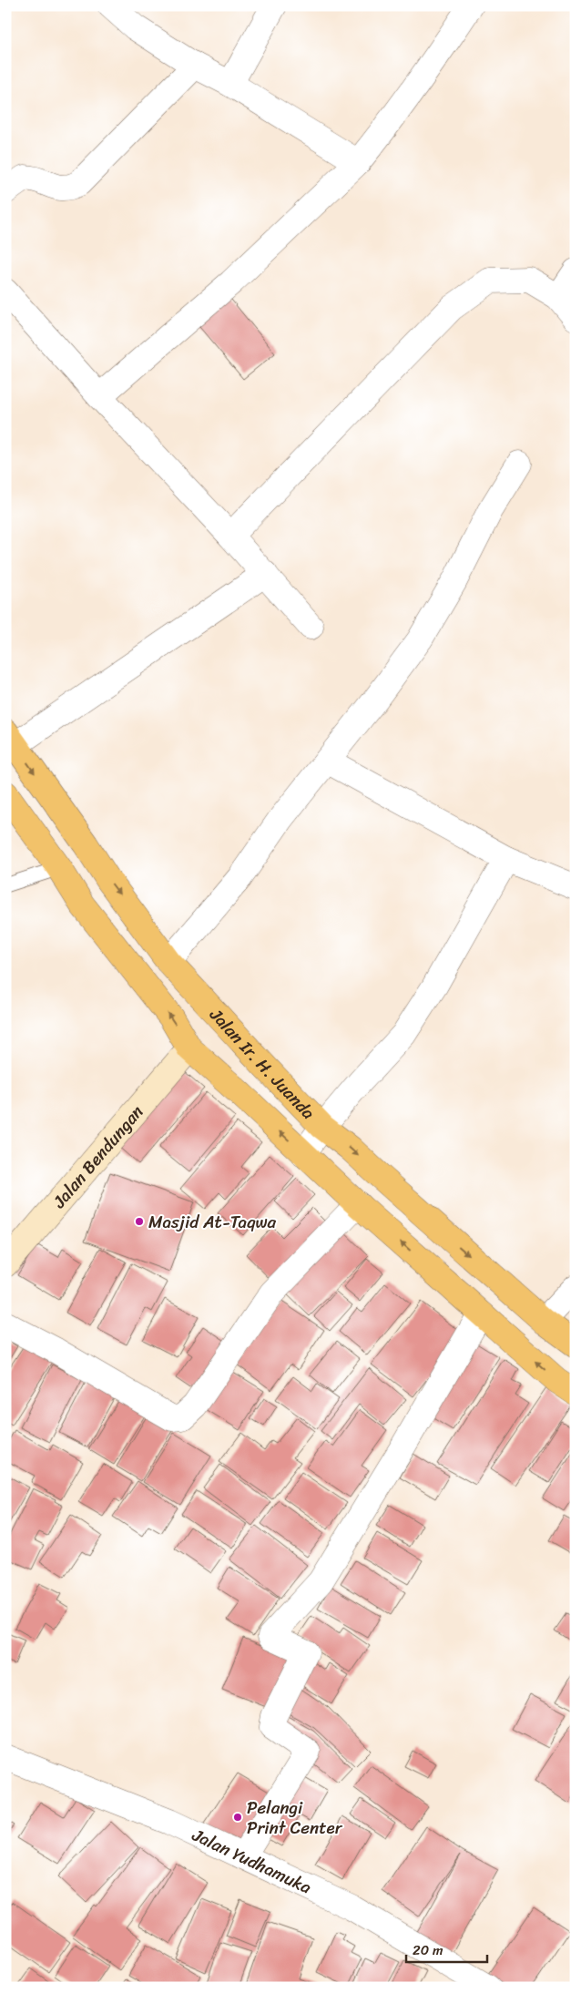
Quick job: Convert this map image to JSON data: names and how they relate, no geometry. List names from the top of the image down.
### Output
{
  "streets": {
    "highway": ["Jalan Ir. H. Juanda"],
    "street": ["Jalan Bendungan", "Jalan Yudhamuka"]
  },
  "crossings": [
    ["Jalan Ir. H. Juanda", "Jalan Bendungan"]
  ],
  "places": ["Masjid At-Taqwa", "Pelangi Print Center"],
  "scale_bar": "20 m"
}
